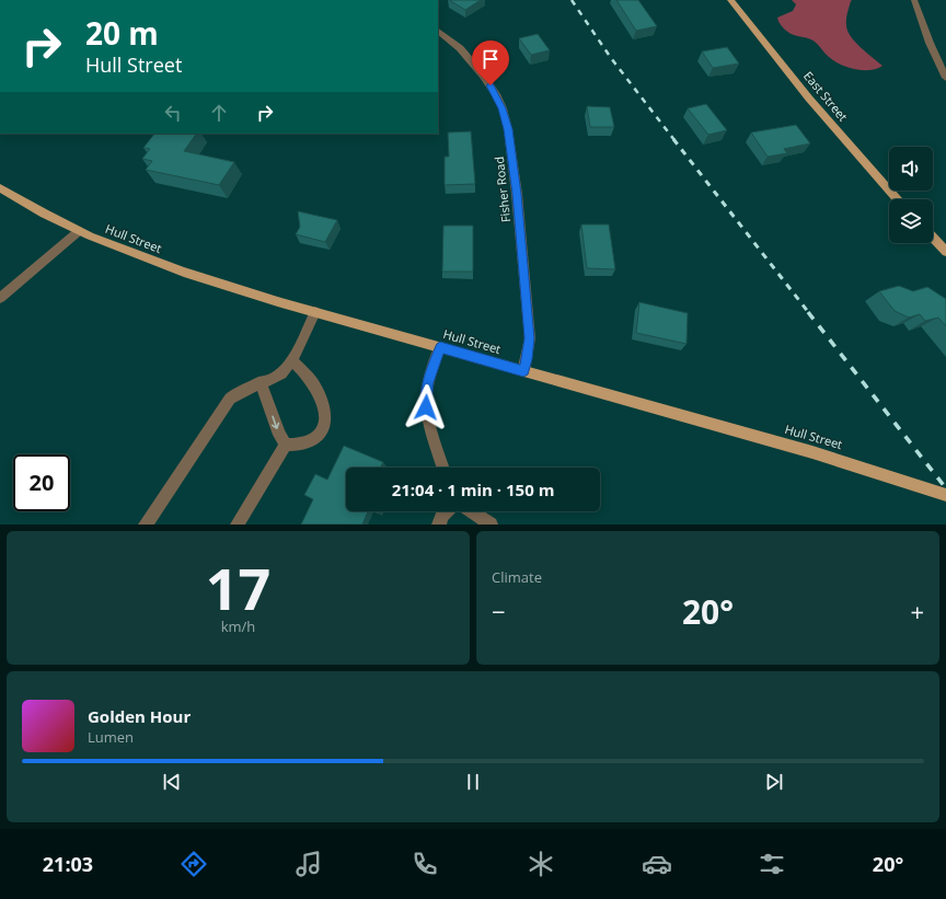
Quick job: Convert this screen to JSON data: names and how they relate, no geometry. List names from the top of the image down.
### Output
{
  "streets": {
    "main road": ["East Street", "Hull Street"],
    "street": ["Fisher Road"]
  },
  "crossings": [
    ["Fisher Road", "Hull Street"]
  ],
  "page": {
    "turn": ["20 m", "Hull Street"],
    "limit": "20",
    "trip": "21:04 · 1 min · 150 m",
    "tile": [
      ["17", "km/h"],
      "Climate"
    ],
    "heat": ["−", "20°", "+"],
    "song": ["Golden Hour", "Lumen"],
    "tabs": ["21:03", "20°"]
  }
}
